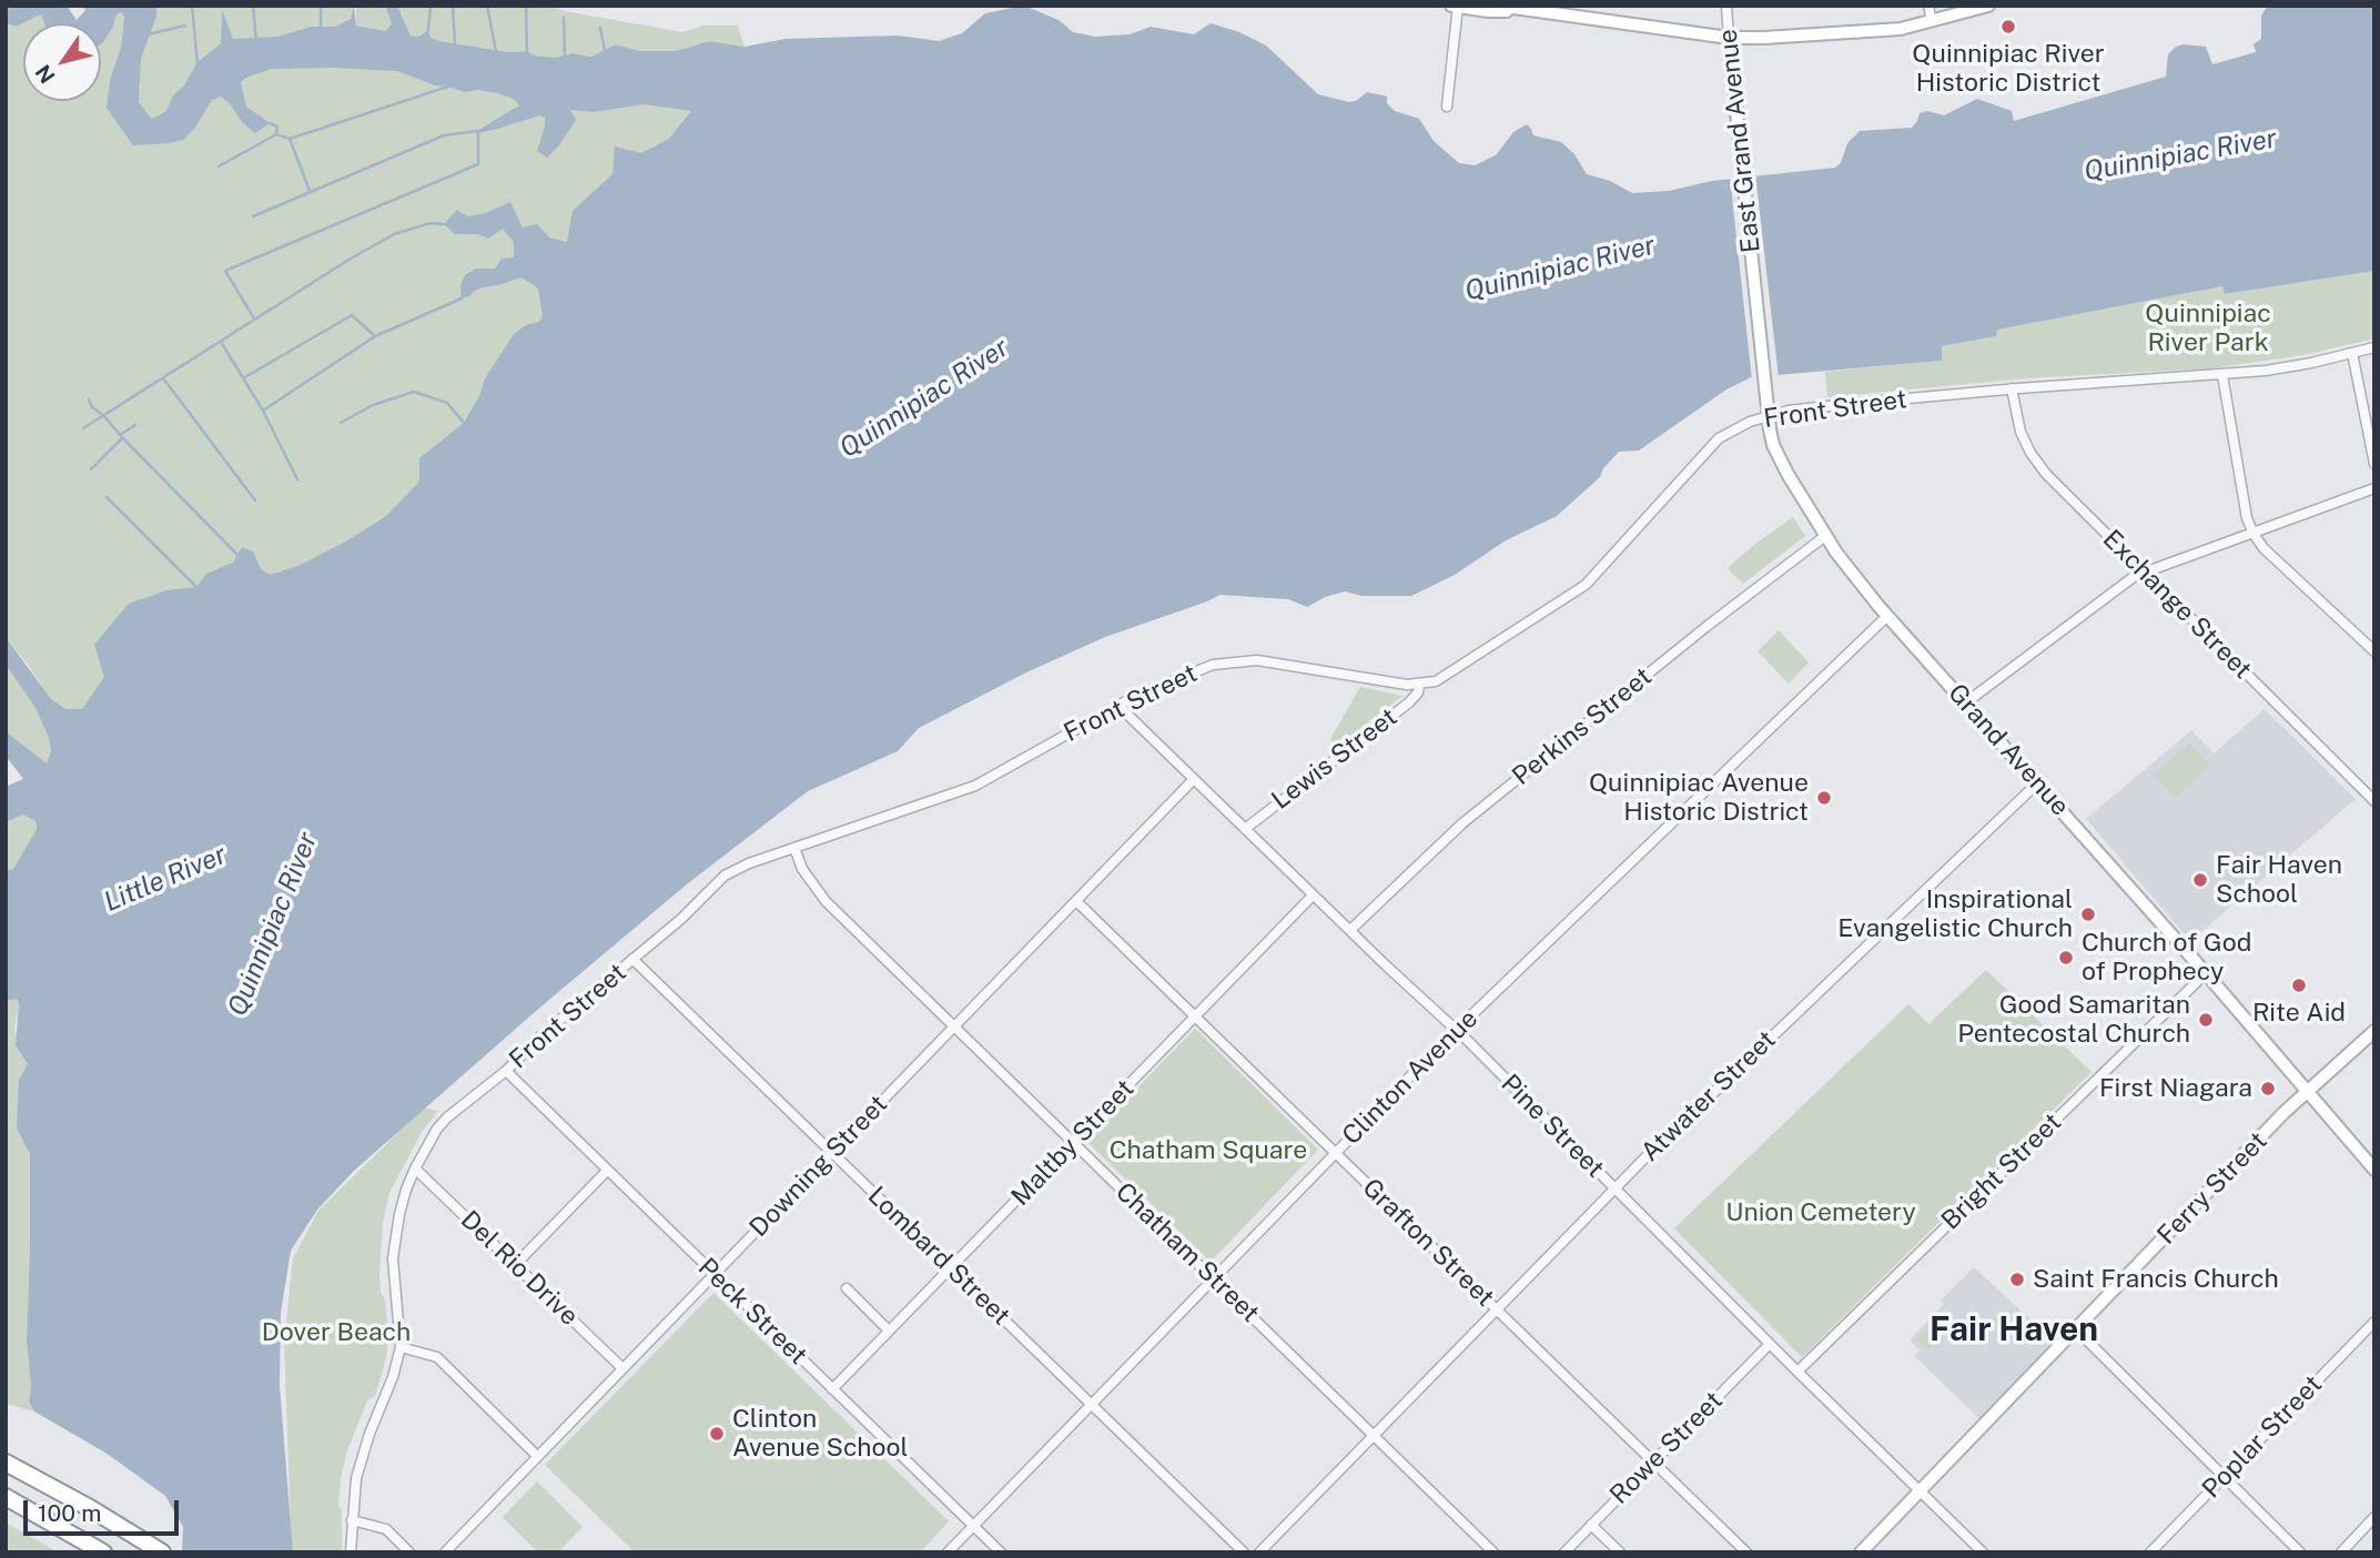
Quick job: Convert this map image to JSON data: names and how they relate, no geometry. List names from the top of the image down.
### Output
{
  "streets": {
    "main road": ["East Grand Avenue", "Grand Avenue", "Ferry Street"],
    "street": [
      "Front Street",
      "Exchange Street",
      "Perkins Street",
      "Lewis Street",
      "Clinton Avenue",
      "Atwater Street",
      "Pine Street",
      "Maltby Street",
      "Downing Street",
      "Bright Street",
      "Grafton Street",
      "Chatham Street",
      "Lombard Street",
      "Del Rio Drive",
      "Peck Street",
      "Poplar Street",
      "Rowe Street"
    ]
  },
  "crossings": [
    ["East Grand Avenue", "Grand Avenue"],
    ["Front Street", "Exchange Street"],
    ["Front Street", "Grand Avenue"],
    ["Front Street", "Lewis Street"],
    ["Front Street", "Pine Street"],
    ["Front Street", "Chatham Street"],
    ["Front Street", "Lombard Street"],
    ["Front Street", "Del Rio Drive"],
    ["Front Street", "Peck Street"],
    ["Perkins Street", "Grand Avenue"],
    ["Perkins Street", "Pine Street"],
    ["Grand Avenue", "Clinton Avenue"],
    ["Grand Avenue", "Atwater Street"],
    ["Grand Avenue", "Bright Street"],
    ["Grand Avenue", "Ferry Street"],
    ["Lewis Street", "Pine Street"],
    ["Clinton Avenue", "Pine Street"],
    ["Clinton Avenue", "Grafton Street"],
    ["Clinton Avenue", "Chatham Street"],
    ["Clinton Avenue", "Lombard Street"],
    ["Clinton Avenue", "Peck Street"],
    ["Atwater Street", "Pine Street"],
    ["Atwater Street", "Grafton Street"],
    ["Atwater Street", "Chatham Street"],
    ["Pine Street", "Maltby Street"],
    ["Pine Street", "Downing Street"],
    ["Pine Street", "Bright Street"],
    ["Pine Street", "Ferry Street"],
    ["Pine Street", "Rowe Street"],
    ["Maltby Street", "Grafton Street"],
    ["Maltby Street", "Chatham Street"],
    ["Maltby Street", "Lombard Street"],
    ["Maltby Street", "Peck Street"],
    ["Downing Street", "Grafton Street"],
    ["Downing Street", "Chatham Street"],
    ["Downing Street", "Lombard Street"],
    ["Downing Street", "Del Rio Drive"],
    ["Downing Street", "Peck Street"],
    ["Grafton Street", "Rowe Street"]
  ],
  "districts": ["Fair Haven"],
  "water": ["Quinnipiac River", "Little River"],
  "parks": [
    "Quinnipiac River Park",
    "Chatham Square",
    "Union Cemetery",
    "Dover Beach"
  ],
  "places": [
    "Quinnipiac River Historic District",
    "Quinnipiac Avenue Historic District",
    "Fair Haven School",
    "Inspirational Evangelistic Church",
    "Church of God of Prophecy",
    "Rite Aid",
    "Good Samaritan Pentecostal Church",
    "First Niagara",
    "Saint Francis Church",
    "Clinton Avenue School"
  ],
  "scale_bar": "100 m",
  "north": "bottom left"
}
